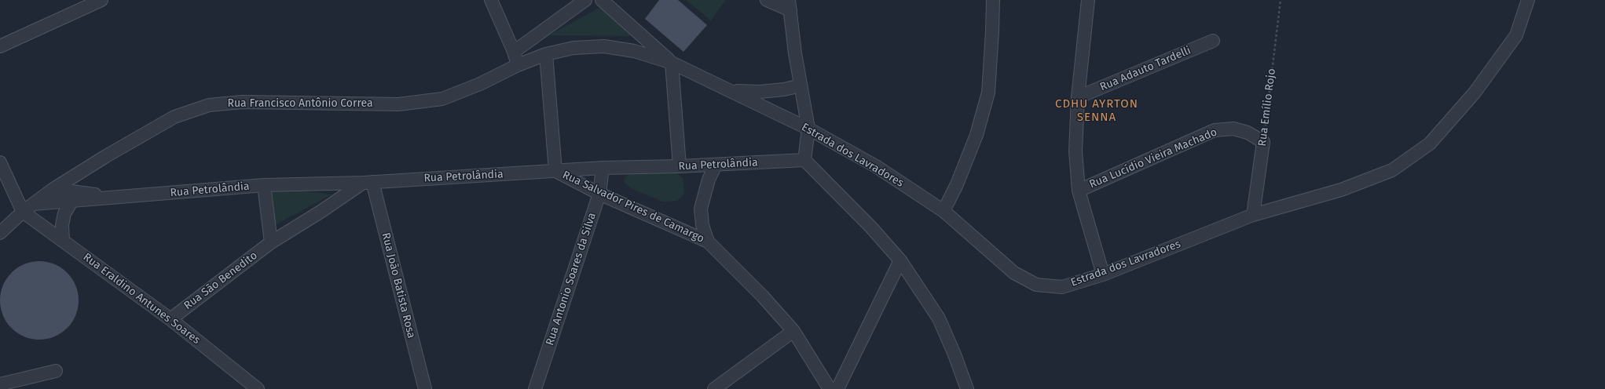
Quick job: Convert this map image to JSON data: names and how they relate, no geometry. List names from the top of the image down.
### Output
{
  "streets": {
    "street": [
      "Rua Adauto Tardelli",
      "Rua Francisco Antônio Correa",
      "Rua Emílio Rojo",
      "Estrada dos Lavradores",
      "Rua Lucídio Vieira Machado",
      "Rua Petrolândia",
      "Rua Salvador Pires de Camargo",
      "Rua Antonio Soares da Silva",
      "Rua São Benedito",
      "Rua João Batista Rosa",
      "Rua Eraldino Antunes Soares"
    ]
  },
  "crossings": [
    ["Rua Francisco Antônio Correa", "Estrada dos Lavradores"],
    ["Rua Francisco Antônio Correa", "Rua Eraldino Antunes Soares"],
    ["Rua Emílio Rojo", "Estrada dos Lavradores"],
    ["Rua Emílio Rojo", "Rua Lucídio Vieira Machado"],
    ["Rua Petrolândia", "Rua Salvador Pires de Camargo"],
    ["Rua Petrolândia", "Rua Antonio Soares da Silva"],
    ["Rua Petrolândia", "Rua São Benedito"],
    ["Rua Petrolândia", "Rua João Batista Rosa"],
    ["Rua Salvador Pires de Camargo", "Rua Antonio Soares da Silva"],
    ["Rua São Benedito", "Rua João Batista Rosa"],
    ["Rua São Benedito", "Rua Eraldino Antunes Soares"]
  ],
  "districts": ["CDHU AYRTON SENNA"]
}
